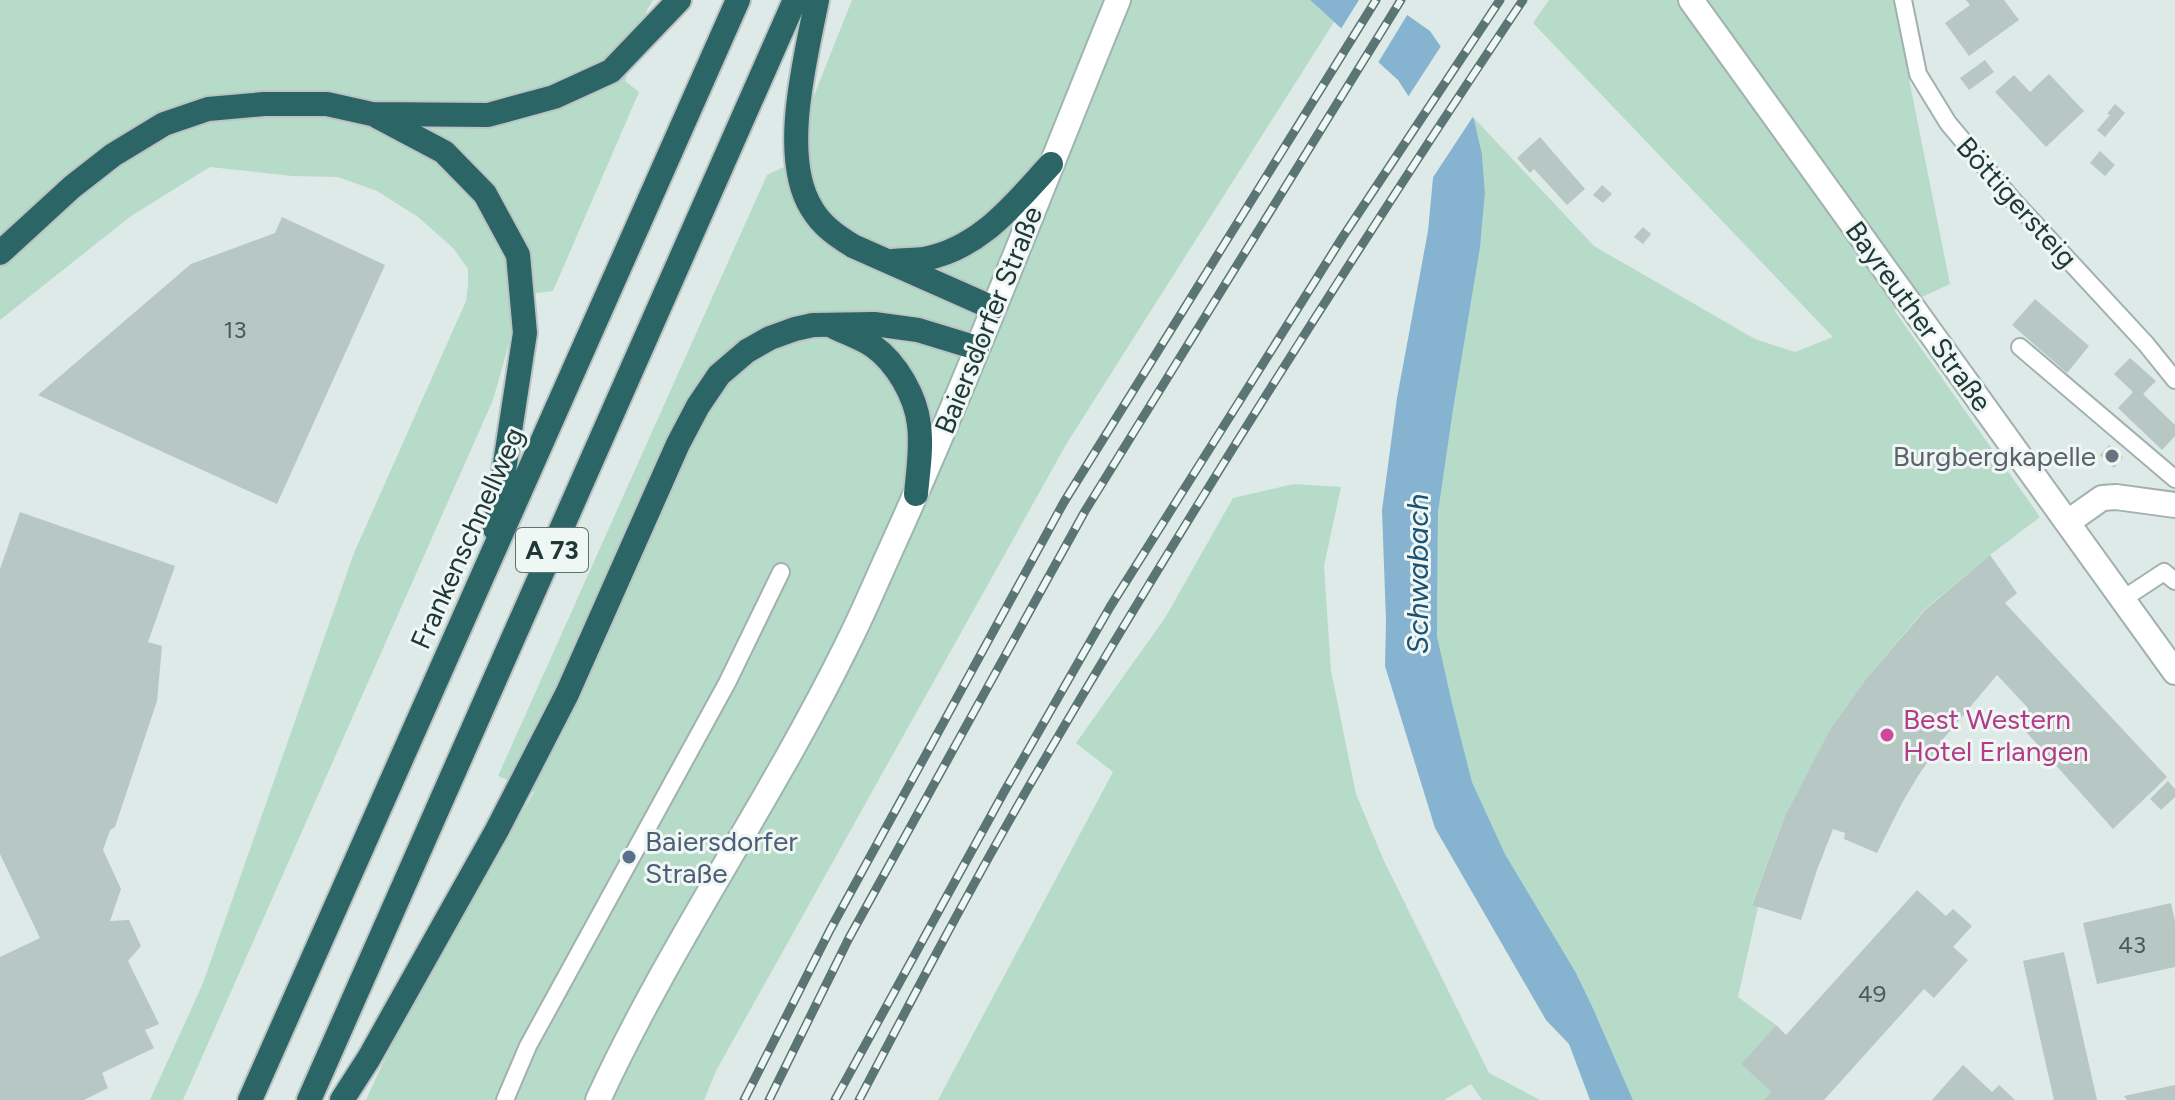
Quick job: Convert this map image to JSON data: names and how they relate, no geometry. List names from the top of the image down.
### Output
{
  "streets": {
    "highway": ["Frankenschnellweg", "A 73"],
    "main road": ["Bayreuther Straße", "Baiersdorfer Straße"],
    "lane": ["Böttigersteig"]
  },
  "water": ["Schwabach"],
  "places": ["Burgbergkapelle", "Best Western Hotel Erlangen", "Baiersdorfer Straße"],
  "house_numbers": ["13", "43", "49"]
}
